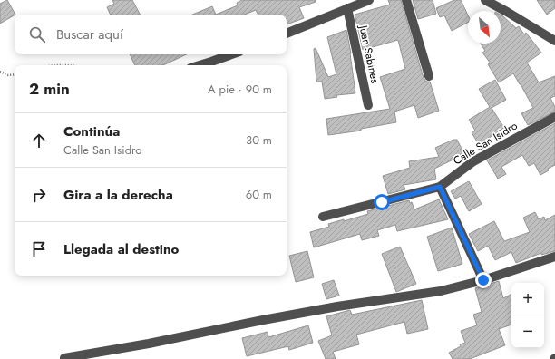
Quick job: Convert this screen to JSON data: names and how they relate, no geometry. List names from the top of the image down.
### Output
{
  "streets": {
    "street": ["Juan Sabines", "Calle San Isidro"]
  },
  "north": "bottom right",
  "page": {
    "search": "Buscar aquí",
    "heading": ["2 min", "A pie · 90 m"],
    "list": [
      ["Continúa", "Calle San Isidro", "30 m"],
      ["Gira a la derecha", "60 m"],
      "Llegada al destino"
    ],
    "map_buttons": ["+", "−"]
  }
}
